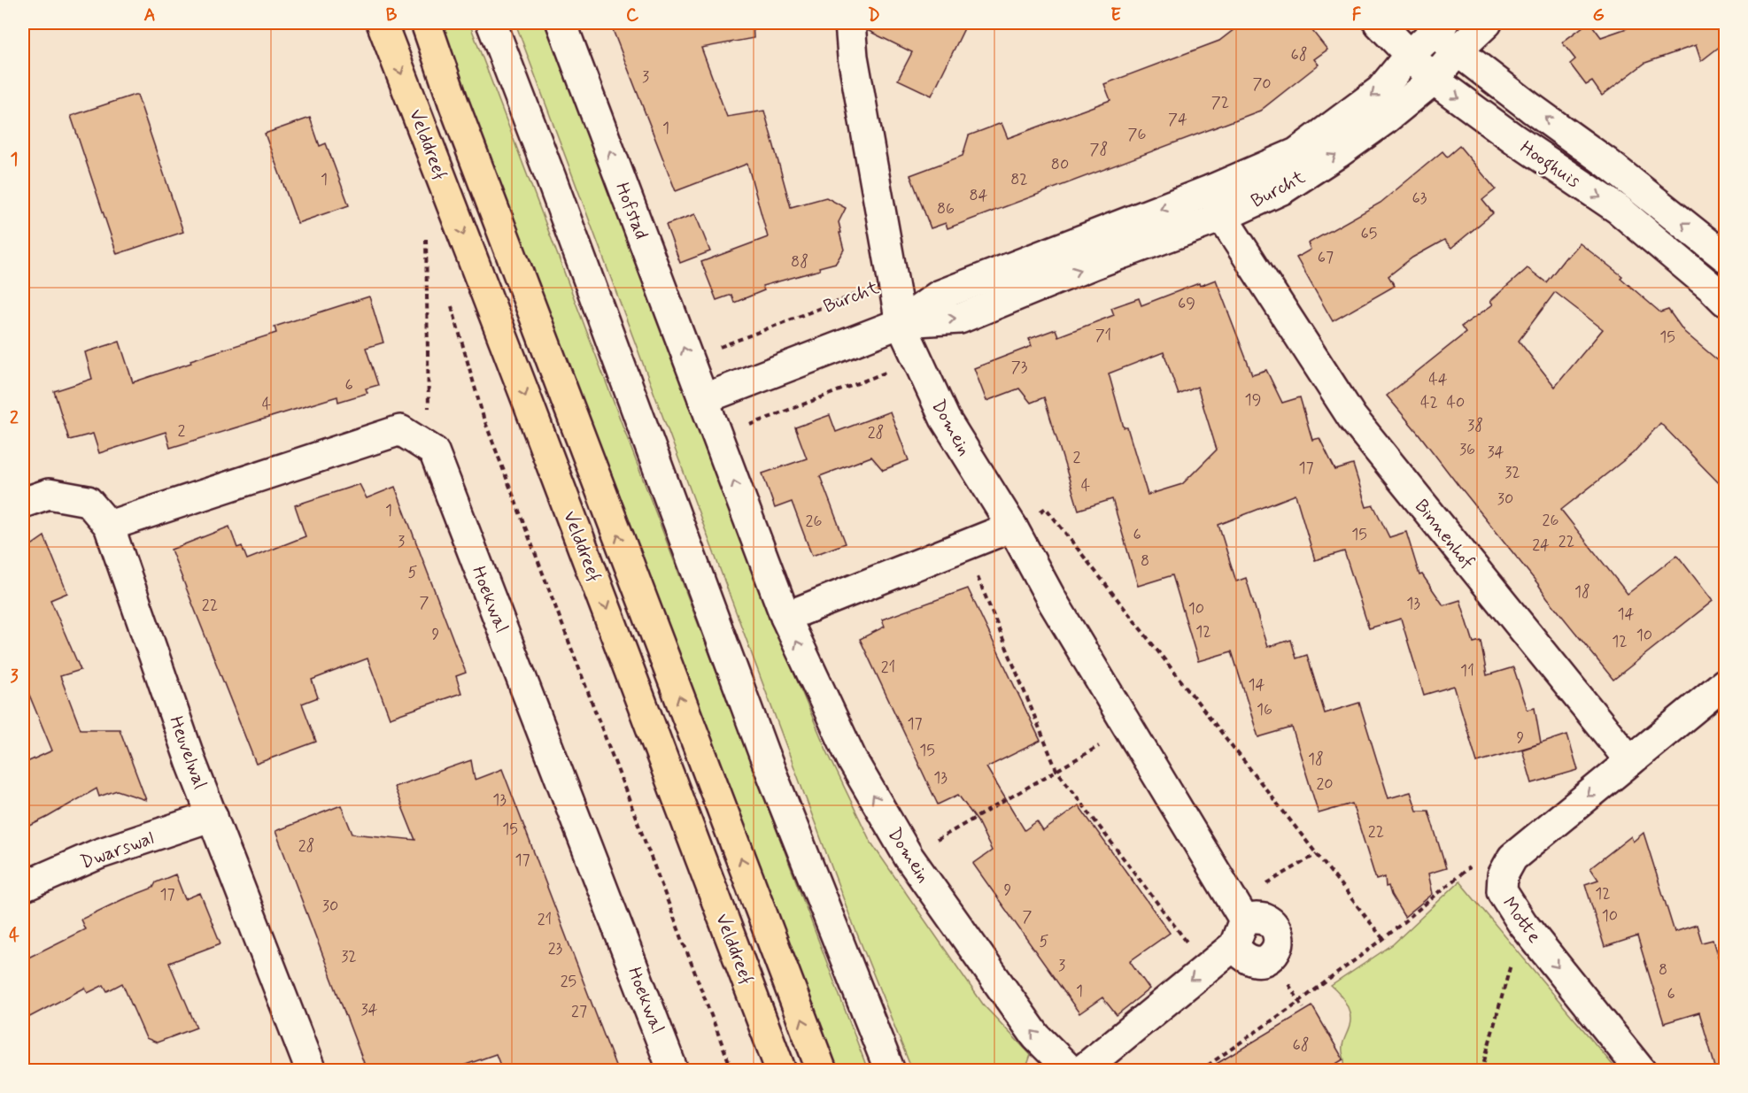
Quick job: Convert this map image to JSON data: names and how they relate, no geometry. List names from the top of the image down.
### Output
{
  "streets": {
    "main road": ["Velddreef"],
    "street": [
      "Hooghuis",
      "Burcht",
      "Hofstad",
      "Domein",
      "Binnenhof",
      "Hoekwal",
      "Heuvelwal",
      "Dwarswal",
      "Motte"
    ]
  },
  "crossings": [
    ["Hooghuis", "Burcht"],
    ["Burcht", "Hofstad"],
    ["Burcht", "Domein"],
    ["Burcht", "Binnenhof"],
    ["Hofstad", "Domein"],
    ["Binnenhof", "Motte"],
    ["Heuvelwal", "Dwarswal"]
  ],
  "house_numbers": [
    "68",
    "3",
    "70",
    "72",
    "74",
    "1",
    "76",
    "78",
    "80",
    "1",
    "82",
    "84",
    "63",
    "86",
    "65",
    "67",
    "88",
    "69",
    "71",
    "15",
    "73",
    "44",
    "6",
    "19",
    "42",
    "40",
    "4",
    "38",
    "2",
    "28",
    "36",
    "34",
    "2",
    "17",
    "32",
    "4",
    "30",
    "1",
    "26",
    "26",
    "6",
    "15",
    "3",
    "22",
    "24",
    "8",
    "5",
    "18",
    "7",
    "13",
    "22",
    "10",
    "14",
    "12",
    "9",
    "10",
    "12",
    "21",
    "11",
    "14",
    "16",
    "17",
    "9",
    "15",
    "18",
    "13",
    "20",
    "13",
    "15",
    "22",
    "28",
    "17",
    "9",
    "12",
    "17",
    "30",
    "10",
    "7",
    "21",
    "5",
    "23",
    "32",
    "3",
    "8",
    "25",
    "1",
    "6",
    "34",
    "27",
    "68"
  ],
  "grid": {
    "columns": [
      "A",
      "B",
      "C",
      "D",
      "E",
      "F",
      "G"
    ],
    "rows": [
      "1",
      "2",
      "3",
      "4"
    ]
  }
}
